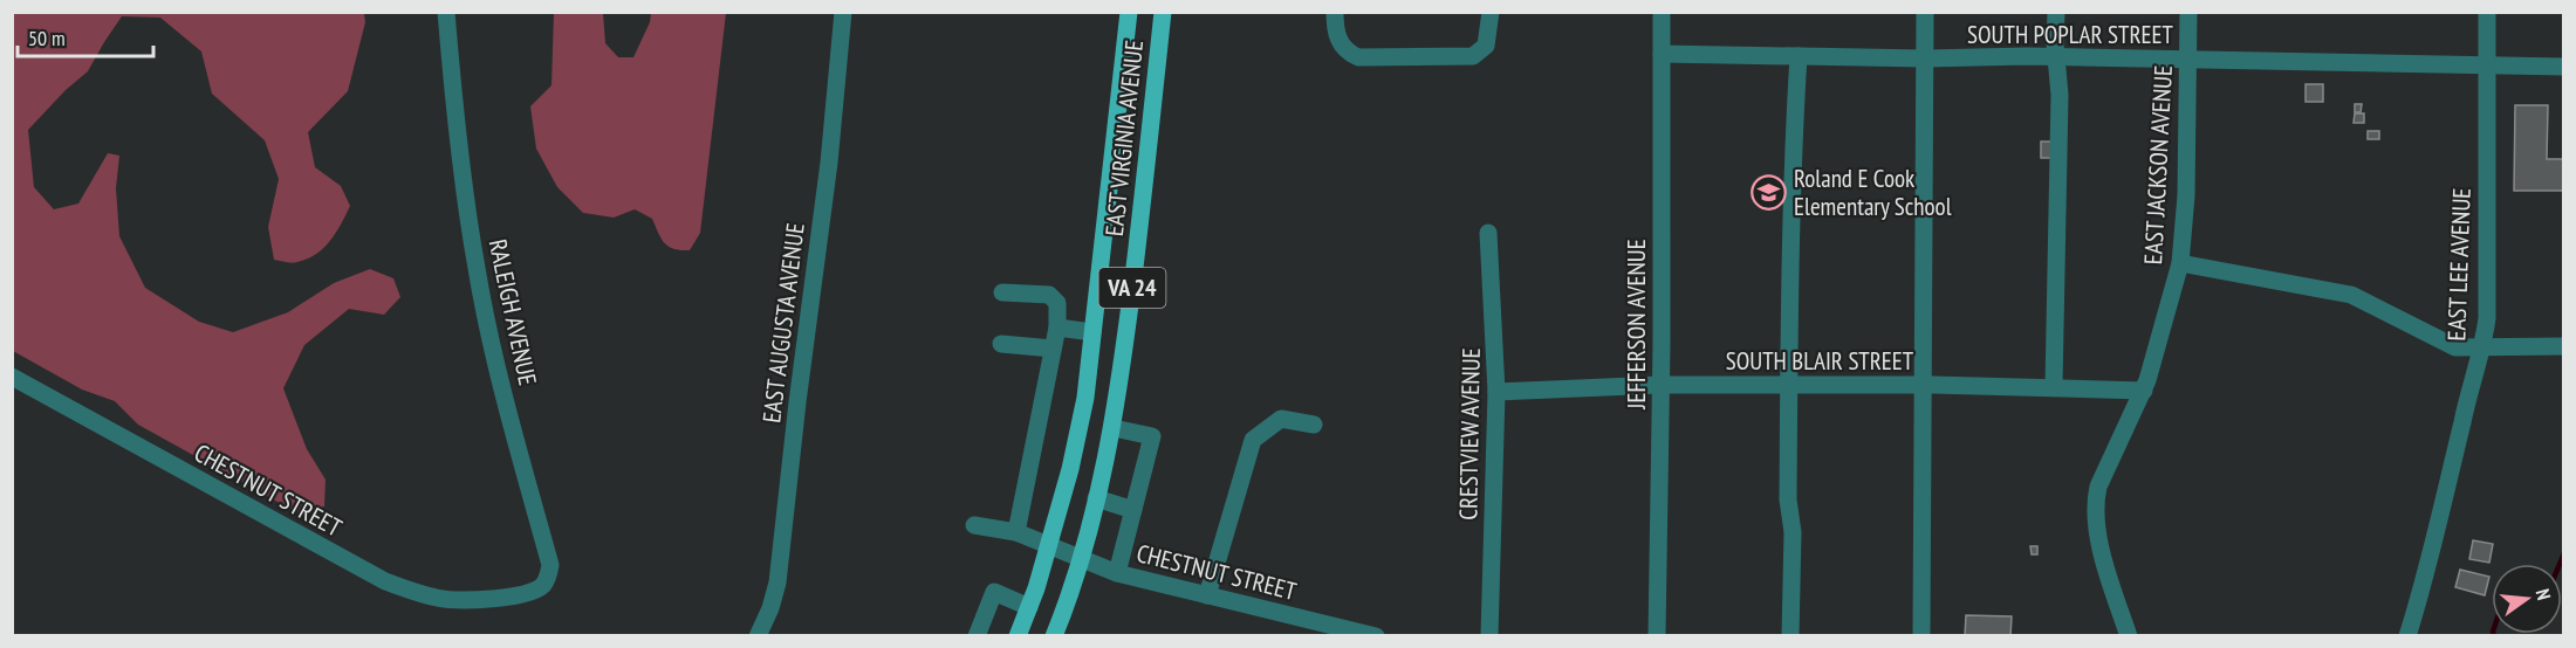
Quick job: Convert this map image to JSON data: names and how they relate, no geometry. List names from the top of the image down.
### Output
{
  "streets": {
    "main road": ["EAST VIRGINIA AVENUE", "VA 24"],
    "street": [
      "SOUTH POPLAR STREET",
      "EAST JACKSON AVENUE",
      "EAST LEE AVENUE",
      "RALEIGH AVENUE",
      "EAST AUGUSTA AVENUE",
      "JEFFERSON AVENUE",
      "SOUTH BLAIR STREET",
      "CRESTVIEW AVENUE",
      "CHESTNUT STREET"
    ]
  },
  "crossings": [
    ["SOUTH POPLAR STREET", "EAST JACKSON AVENUE"],
    ["SOUTH POPLAR STREET", "EAST LEE AVENUE"],
    ["SOUTH POPLAR STREET", "JEFFERSON AVENUE"],
    ["EAST VIRGINIA AVENUE", "VA 24"],
    ["EAST VIRGINIA AVENUE", "CHESTNUT STREET"],
    ["EAST JACKSON AVENUE", "SOUTH BLAIR STREET"],
    ["VA 24", "CHESTNUT STREET"],
    ["RALEIGH AVENUE", "CHESTNUT STREET"],
    ["JEFFERSON AVENUE", "SOUTH BLAIR STREET"],
    ["SOUTH BLAIR STREET", "CRESTVIEW AVENUE"]
  ],
  "places": {
    "school or university": ["Roland E Cook Elementary School"]
  },
  "scale_bar": "50 m",
  "north": "right"
}
